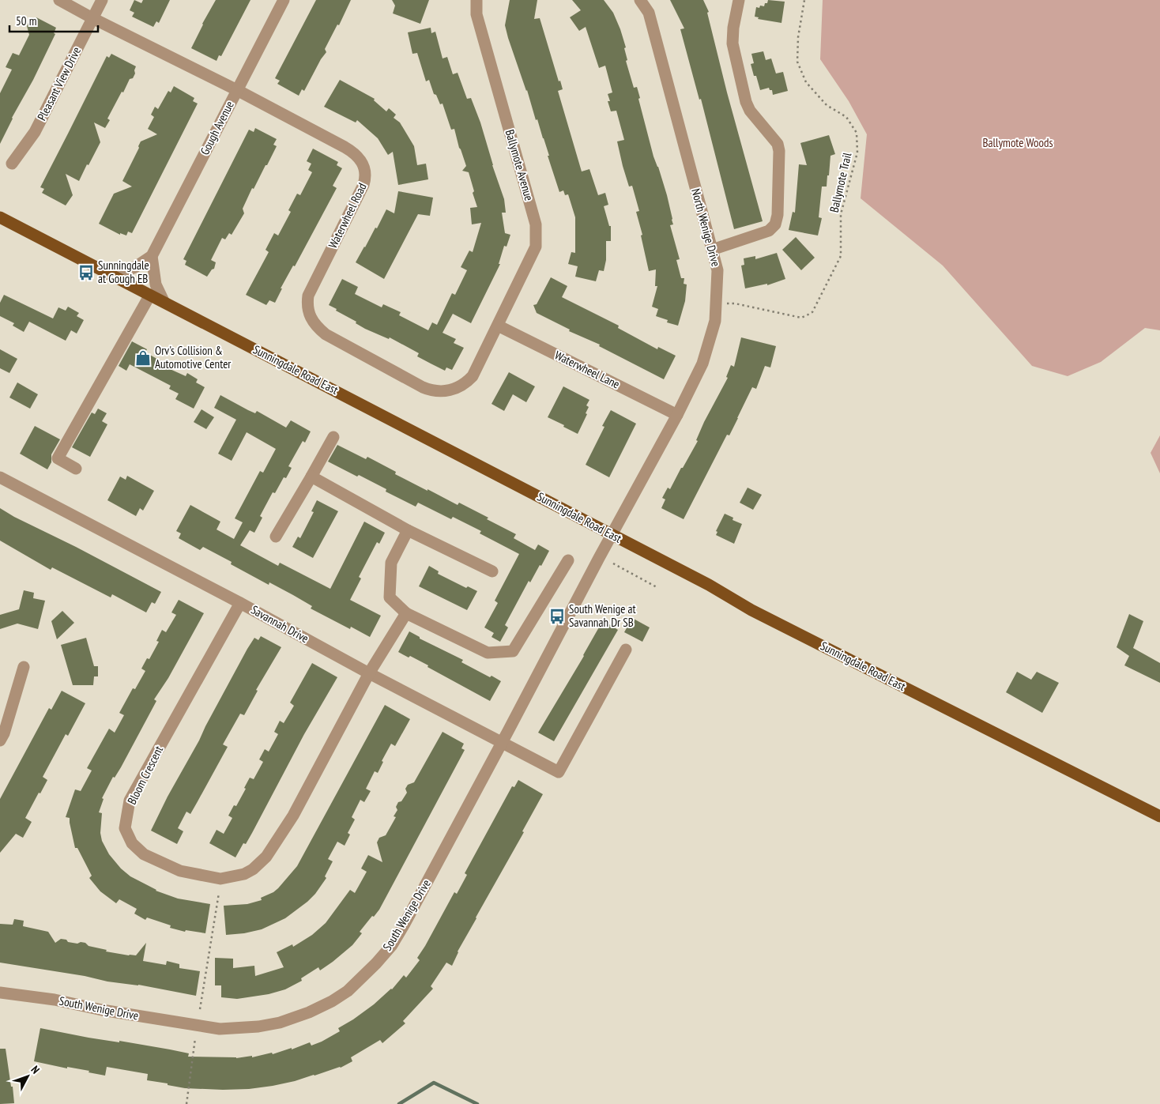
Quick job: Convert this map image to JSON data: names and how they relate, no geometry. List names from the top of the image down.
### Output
{
  "streets": {
    "main road": ["Sunningdale Road East"],
    "street": [
      "Pleasant View Drive",
      "Gough Avenue",
      "Ballymote Avenue",
      "Waterwheel Road",
      "North Wenige Drive",
      "Waterwheel Lane",
      "Savannah Drive",
      "Bloom Crescent",
      "South Wenige Drive"
    ],
    "path": ["Ballymote Trail"]
  },
  "crossings": [
    ["Pleasant View Drive", "Waterwheel Road"],
    ["Gough Avenue", "Waterwheel Road"],
    ["Gough Avenue", "Sunningdale Road East"],
    ["Ballymote Avenue", "Waterwheel Road"],
    ["Ballymote Avenue", "Waterwheel Lane"],
    ["Ballymote Trail", "North Wenige Drive"],
    ["Waterwheel Road", "Waterwheel Lane"],
    ["North Wenige Drive", "Sunningdale Road East"],
    ["North Wenige Drive", "Waterwheel Lane"],
    ["North Wenige Drive", "South Wenige Drive"],
    ["Sunningdale Road East", "South Wenige Drive"],
    ["Savannah Drive", "Bloom Crescent"],
    ["Savannah Drive", "South Wenige Drive"]
  ],
  "parks": ["Ballymote Woods"],
  "places": {
    "bus stop": ["Sunningdale at Gough EB", "South Wenige at Savannah Dr SB"],
    "shop": ["Orv's Collision & Automotive Center"]
  },
  "scale_bar": "50 m",
  "north": "top right"
}
